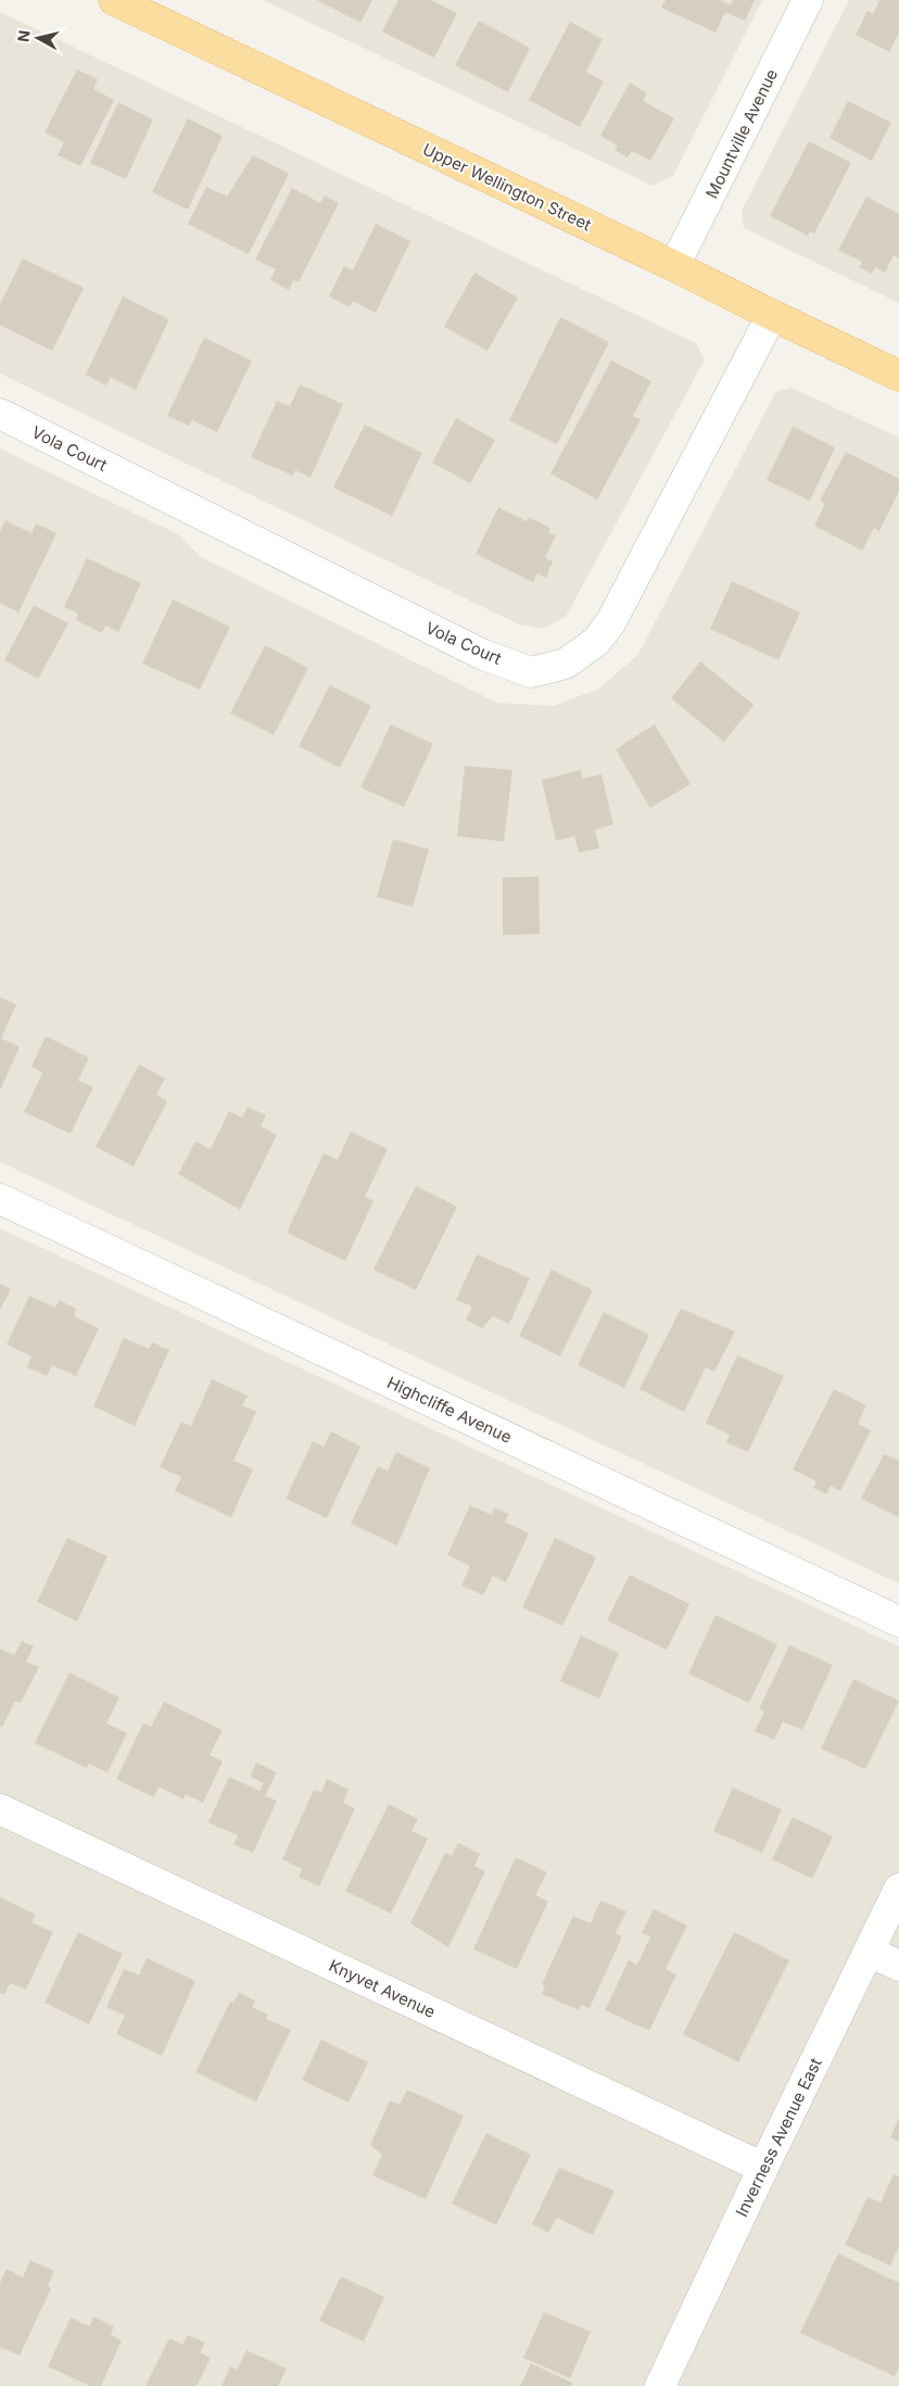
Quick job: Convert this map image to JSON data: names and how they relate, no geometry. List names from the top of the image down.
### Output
{
  "streets": {
    "main road": ["Upper Wellington Street"],
    "street": [
      "Mountville Avenue",
      "Vola Court",
      "Highcliffe Avenue",
      "Knyvet Avenue",
      "Inverness Avenue East"
    ]
  },
  "crossings": [
    ["Mountville Avenue", "Upper Wellington Street"],
    ["Upper Wellington Street", "Vola Court"],
    ["Knyvet Avenue", "Inverness Avenue East"]
  ],
  "north": "left"
}
